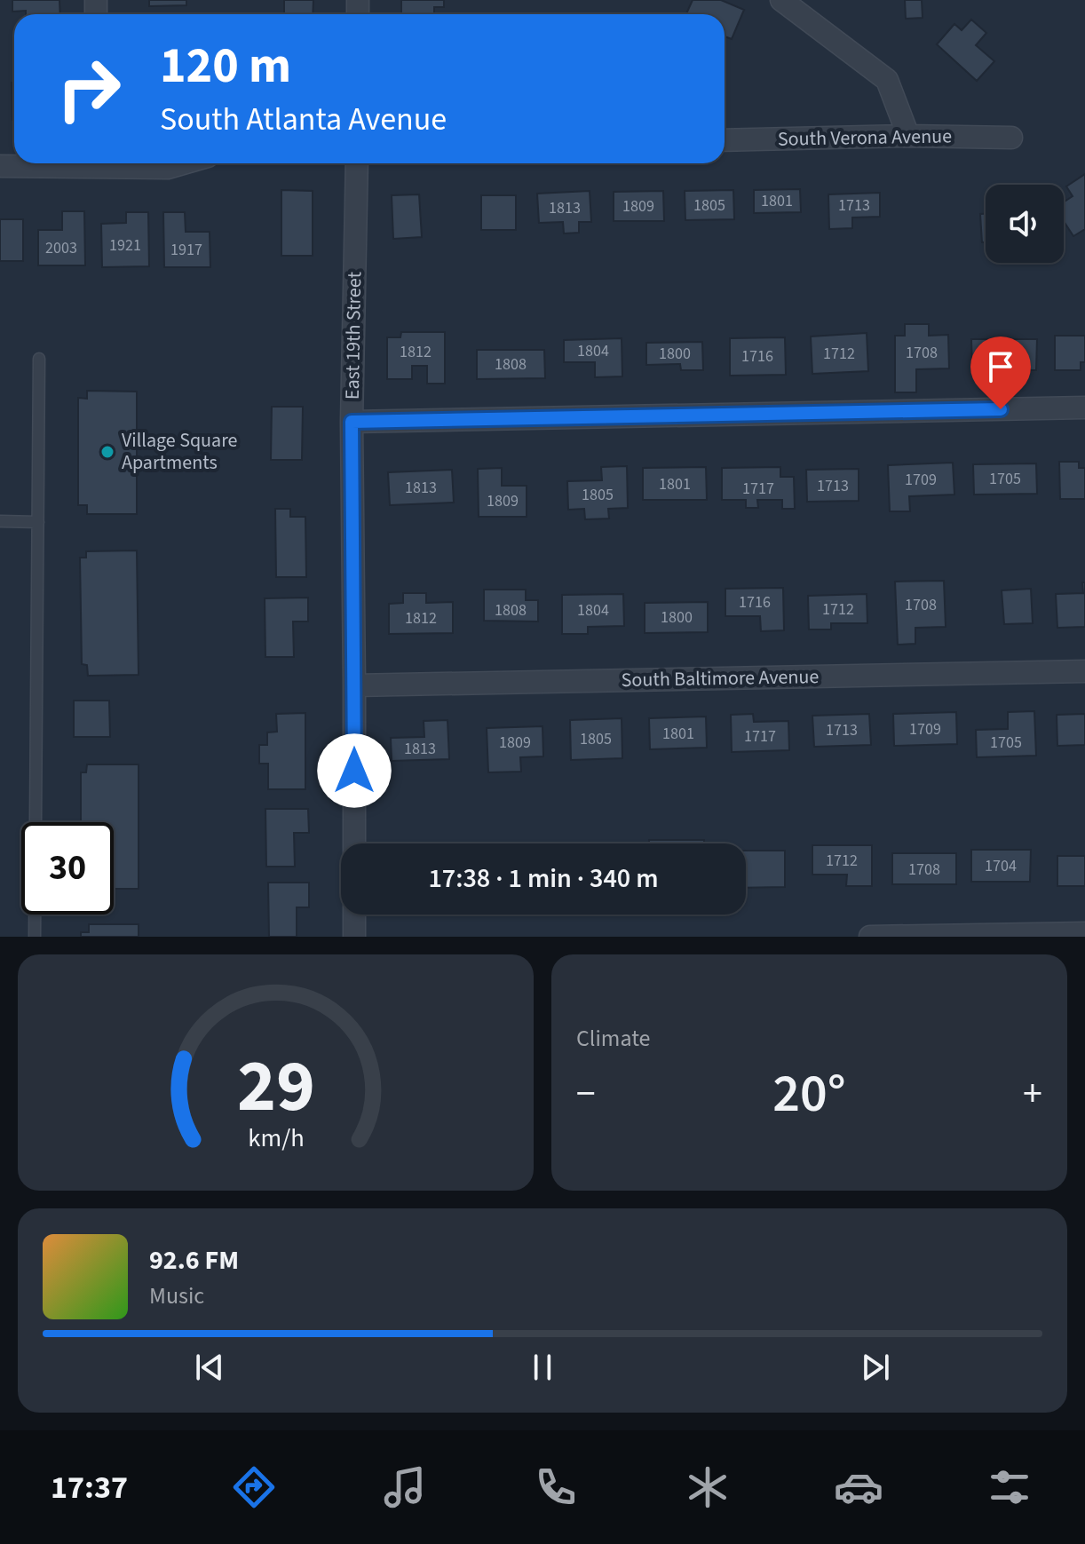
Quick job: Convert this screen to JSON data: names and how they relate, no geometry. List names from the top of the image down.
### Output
{
  "streets": {
    "street": ["South Verona Avenue", "East 19th Street", "South Baltimore Avenue"]
  },
  "crossings": [
    ["East 19th Street", "South Baltimore Avenue"]
  ],
  "places": ["Village Square Apartments"],
  "house_numbers": [
    "1801",
    "1805",
    "1713",
    "1809",
    "1813",
    "1921",
    "2003",
    "1917",
    "1804",
    "1812",
    "1708",
    "1800",
    "1712",
    "1716",
    "1808",
    "1705",
    "1709",
    "1801",
    "1713",
    "1813",
    "1717",
    "1805",
    "1809",
    "1716",
    "1708",
    "1712",
    "1808",
    "1804",
    "1800",
    "1812",
    "1709",
    "1713",
    "1801",
    "1717",
    "1805",
    "1809",
    "1705",
    "1813",
    "1712",
    "1704",
    "1708"
  ],
  "page": {
    "turn": ["120 m", "South Atlanta Avenue"],
    "limit": "30",
    "trip": "17:38 · 1 min · 340 m",
    "tile": "Climate",
    "heat": ["−", "20°", "+"],
    "song": ["92.6 FM", "Music"],
    "tabs": "17:37",
    "gauge": ["29", "km/h"]
  }
}
